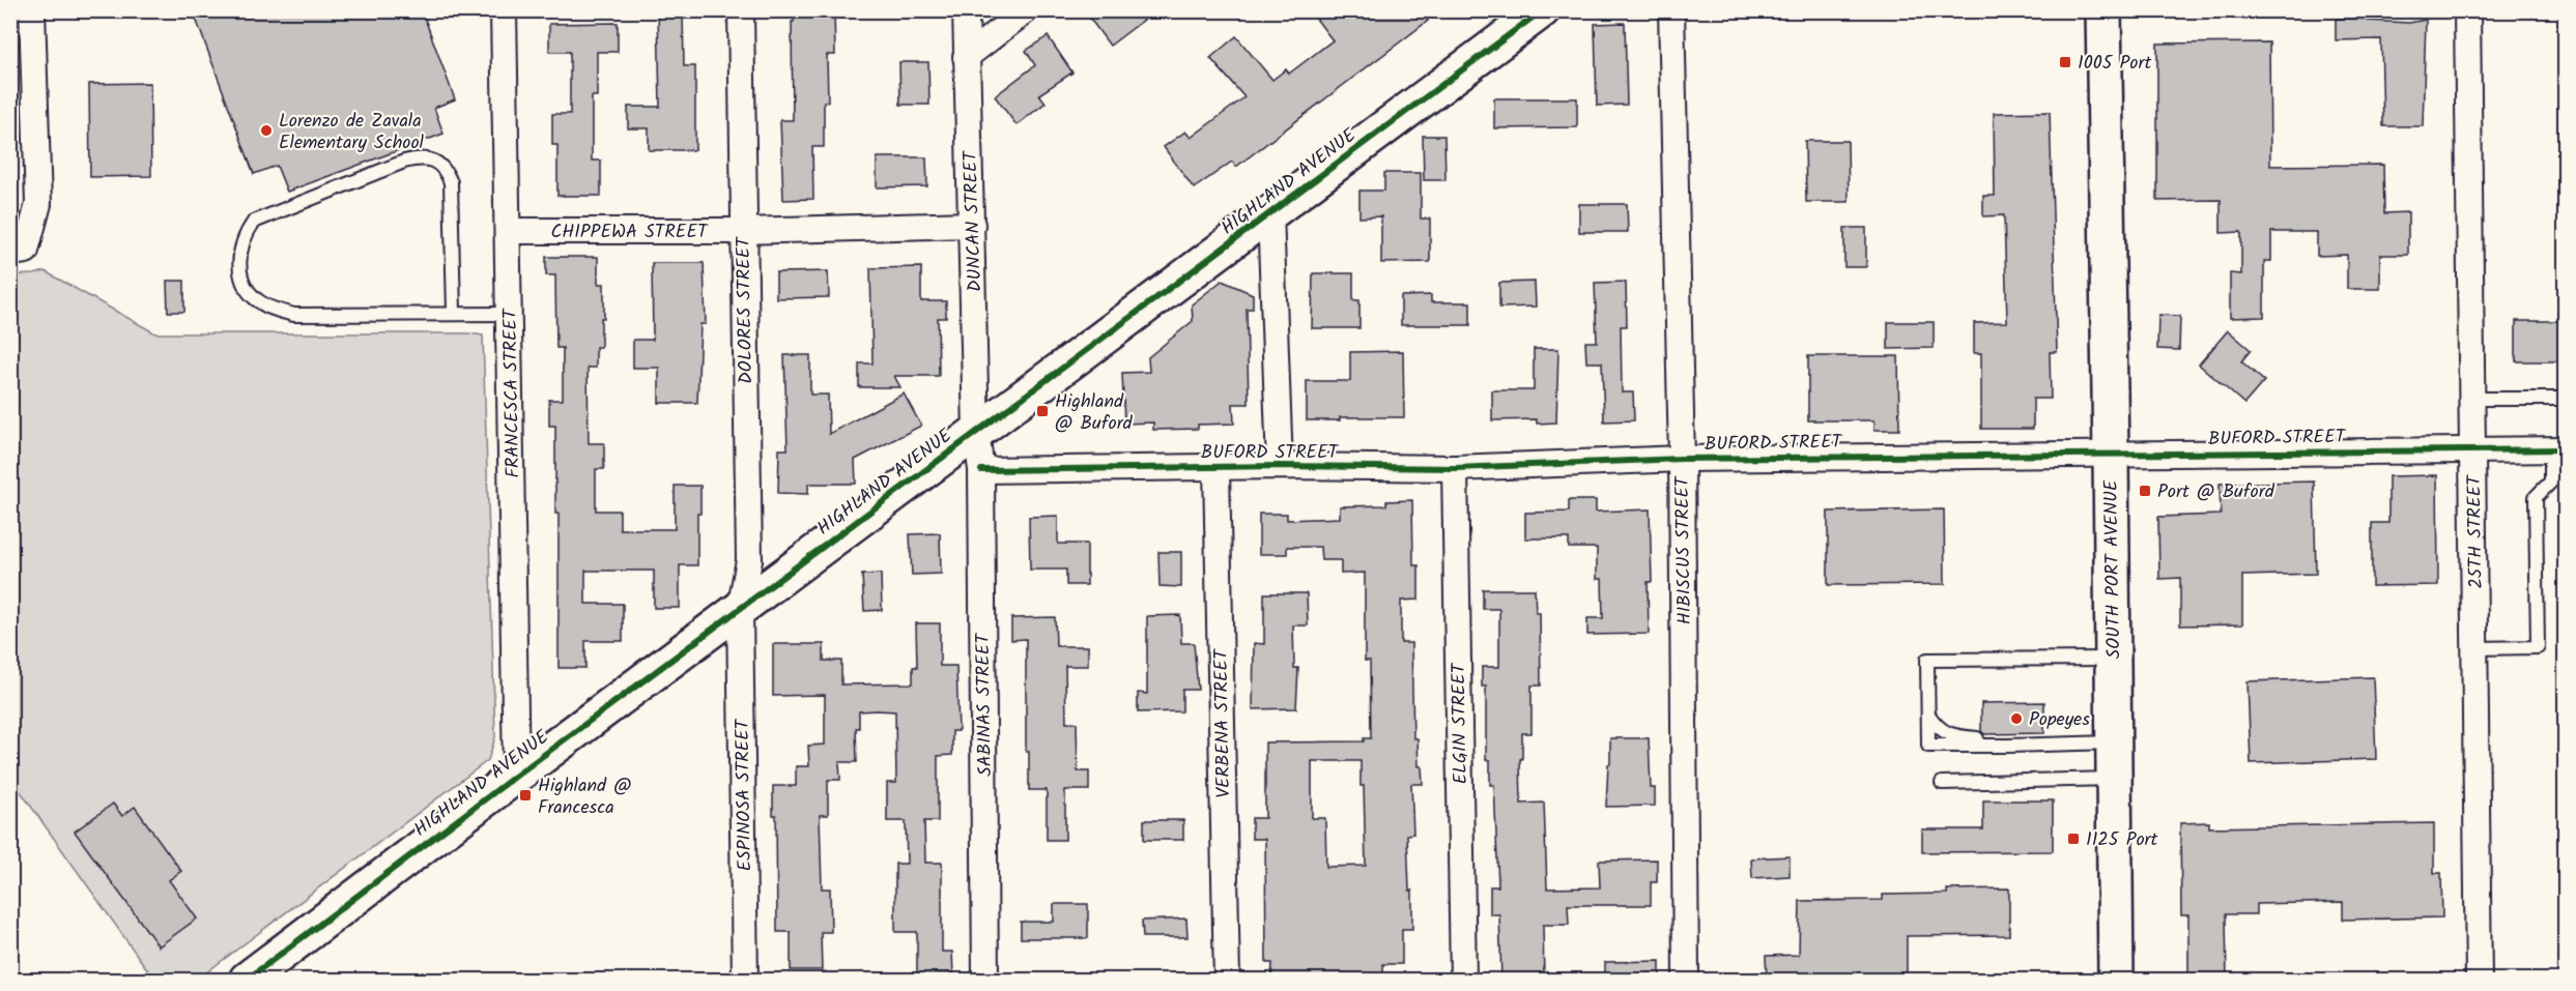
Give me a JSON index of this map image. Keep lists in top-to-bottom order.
{
  "streets": {
    "street": [
      "HIGHLAND AVENUE",
      "DUNCAN STREET",
      "CHIPPEWA STREET",
      "DOLORES STREET",
      "FRANCESCA STREET",
      "BUFORD STREET",
      "25TH STREET",
      "HIBISCUS STREET",
      "SOUTH PORT AVENUE",
      "SABINAS STREET",
      "VERBENA STREET",
      "ELGIN STREET",
      "ESPINOSA STREET"
    ]
  },
  "crossings": [
    ["HIGHLAND AVENUE", "DUNCAN STREET"],
    ["HIGHLAND AVENUE", "DOLORES STREET"],
    ["HIGHLAND AVENUE", "FRANCESCA STREET"],
    ["HIGHLAND AVENUE", "SABINAS STREET"],
    ["HIGHLAND AVENUE", "ESPINOSA STREET"],
    ["DUNCAN STREET", "CHIPPEWA STREET"],
    ["DUNCAN STREET", "SABINAS STREET"],
    ["CHIPPEWA STREET", "DOLORES STREET"],
    ["CHIPPEWA STREET", "FRANCESCA STREET"],
    ["DOLORES STREET", "ESPINOSA STREET"],
    ["BUFORD STREET", "25TH STREET"],
    ["BUFORD STREET", "HIBISCUS STREET"],
    ["BUFORD STREET", "SOUTH PORT AVENUE"],
    ["BUFORD STREET", "SABINAS STREET"],
    ["BUFORD STREET", "VERBENA STREET"],
    ["BUFORD STREET", "ELGIN STREET"]
  ],
  "places": {
    "transit": [
      "1005 Port",
      "Highland @ Buford",
      "Port @ Buford",
      "Highland @ Francesca",
      "1125 Port"
    ],
    "other": ["Lorenzo de Zavala Elementary School", "Popeyes"]
  }
}
